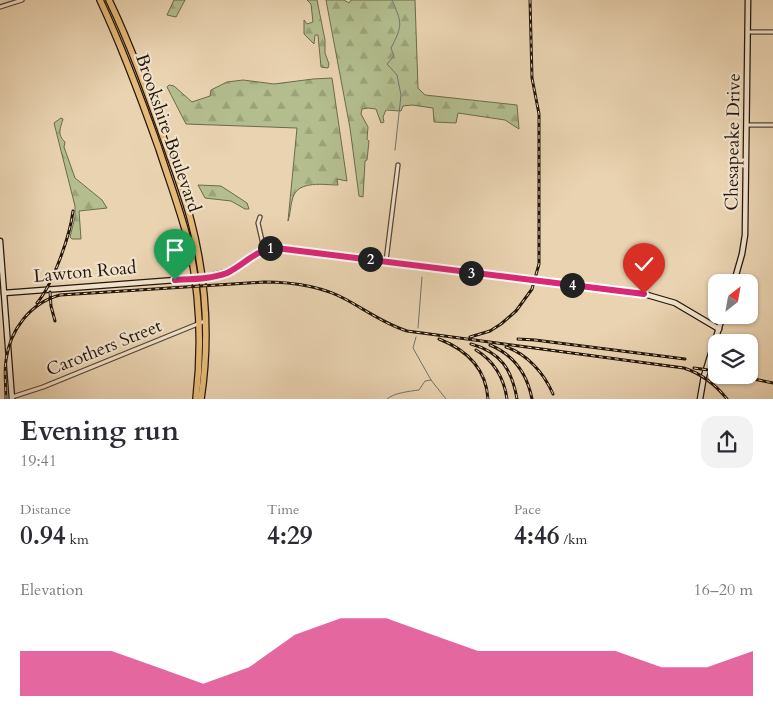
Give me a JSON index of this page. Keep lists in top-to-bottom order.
{
  "streets": {
    "highway": ["Brookshire Boulevard"],
    "street": ["Chesapeake Drive", "Lawton Road", "Carothers Street"]
  },
  "crossings": [
    ["Brookshire Boulevard", "Lawton Road"],
    ["Brookshire Boulevard", "Carothers Street"]
  ],
  "north": "top right",
  "page": {
    "pins": [
      "1",
      "2",
      "3",
      "4"
    ],
    "heading": ["Evening run", "19:41"],
    "stats": [
      ["Distance", "0.94 km"],
      ["Time", "4:29"],
      ["Pace", "4:46 /km"]
    ],
    "chart": ["Elevation", "16–20 m"]
  }
}
